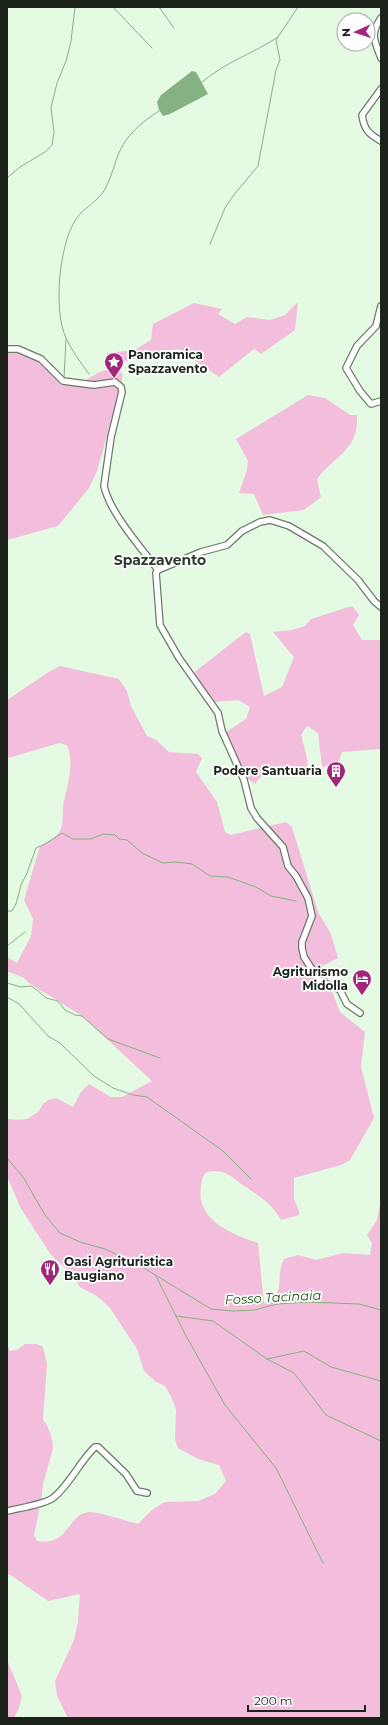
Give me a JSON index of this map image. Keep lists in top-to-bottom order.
{
  "districts": ["Spazzavento"],
  "water": ["Fosso Tacinaia"],
  "places": {
    "place": ["Panoramica Spazzavento"],
    "building": ["Podere Santuaria"],
    "hotel": ["Agriturismo Midolla"],
    "restaurant": ["Oasi Agrituristica Baugiano"]
  },
  "scale_bar": "200 m",
  "north": "left"
}
